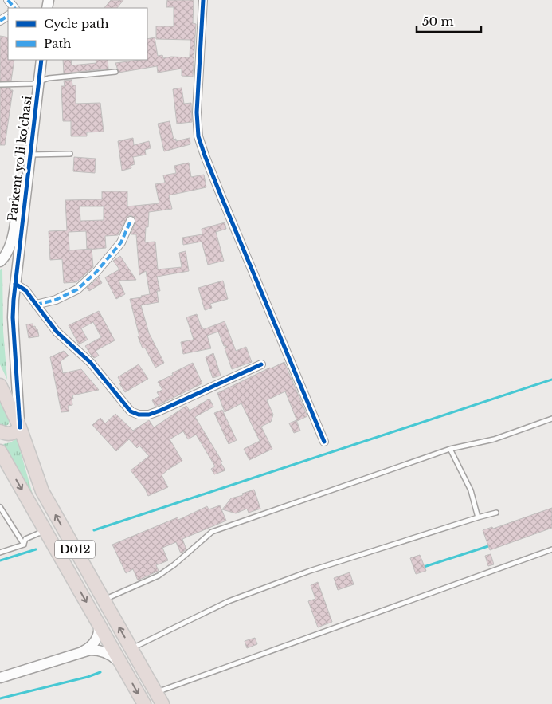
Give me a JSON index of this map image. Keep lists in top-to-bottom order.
{
  "streets": {
    "highway": ["D012"],
    "street": ["Parkent yo'li ko'chasi"]
  },
  "crossings": [
    ["Parkent yo'li ko'chasi", "D012"]
  ],
  "legend": ["Cycle path", "Path"],
  "scale_bar": "50 m"
}
